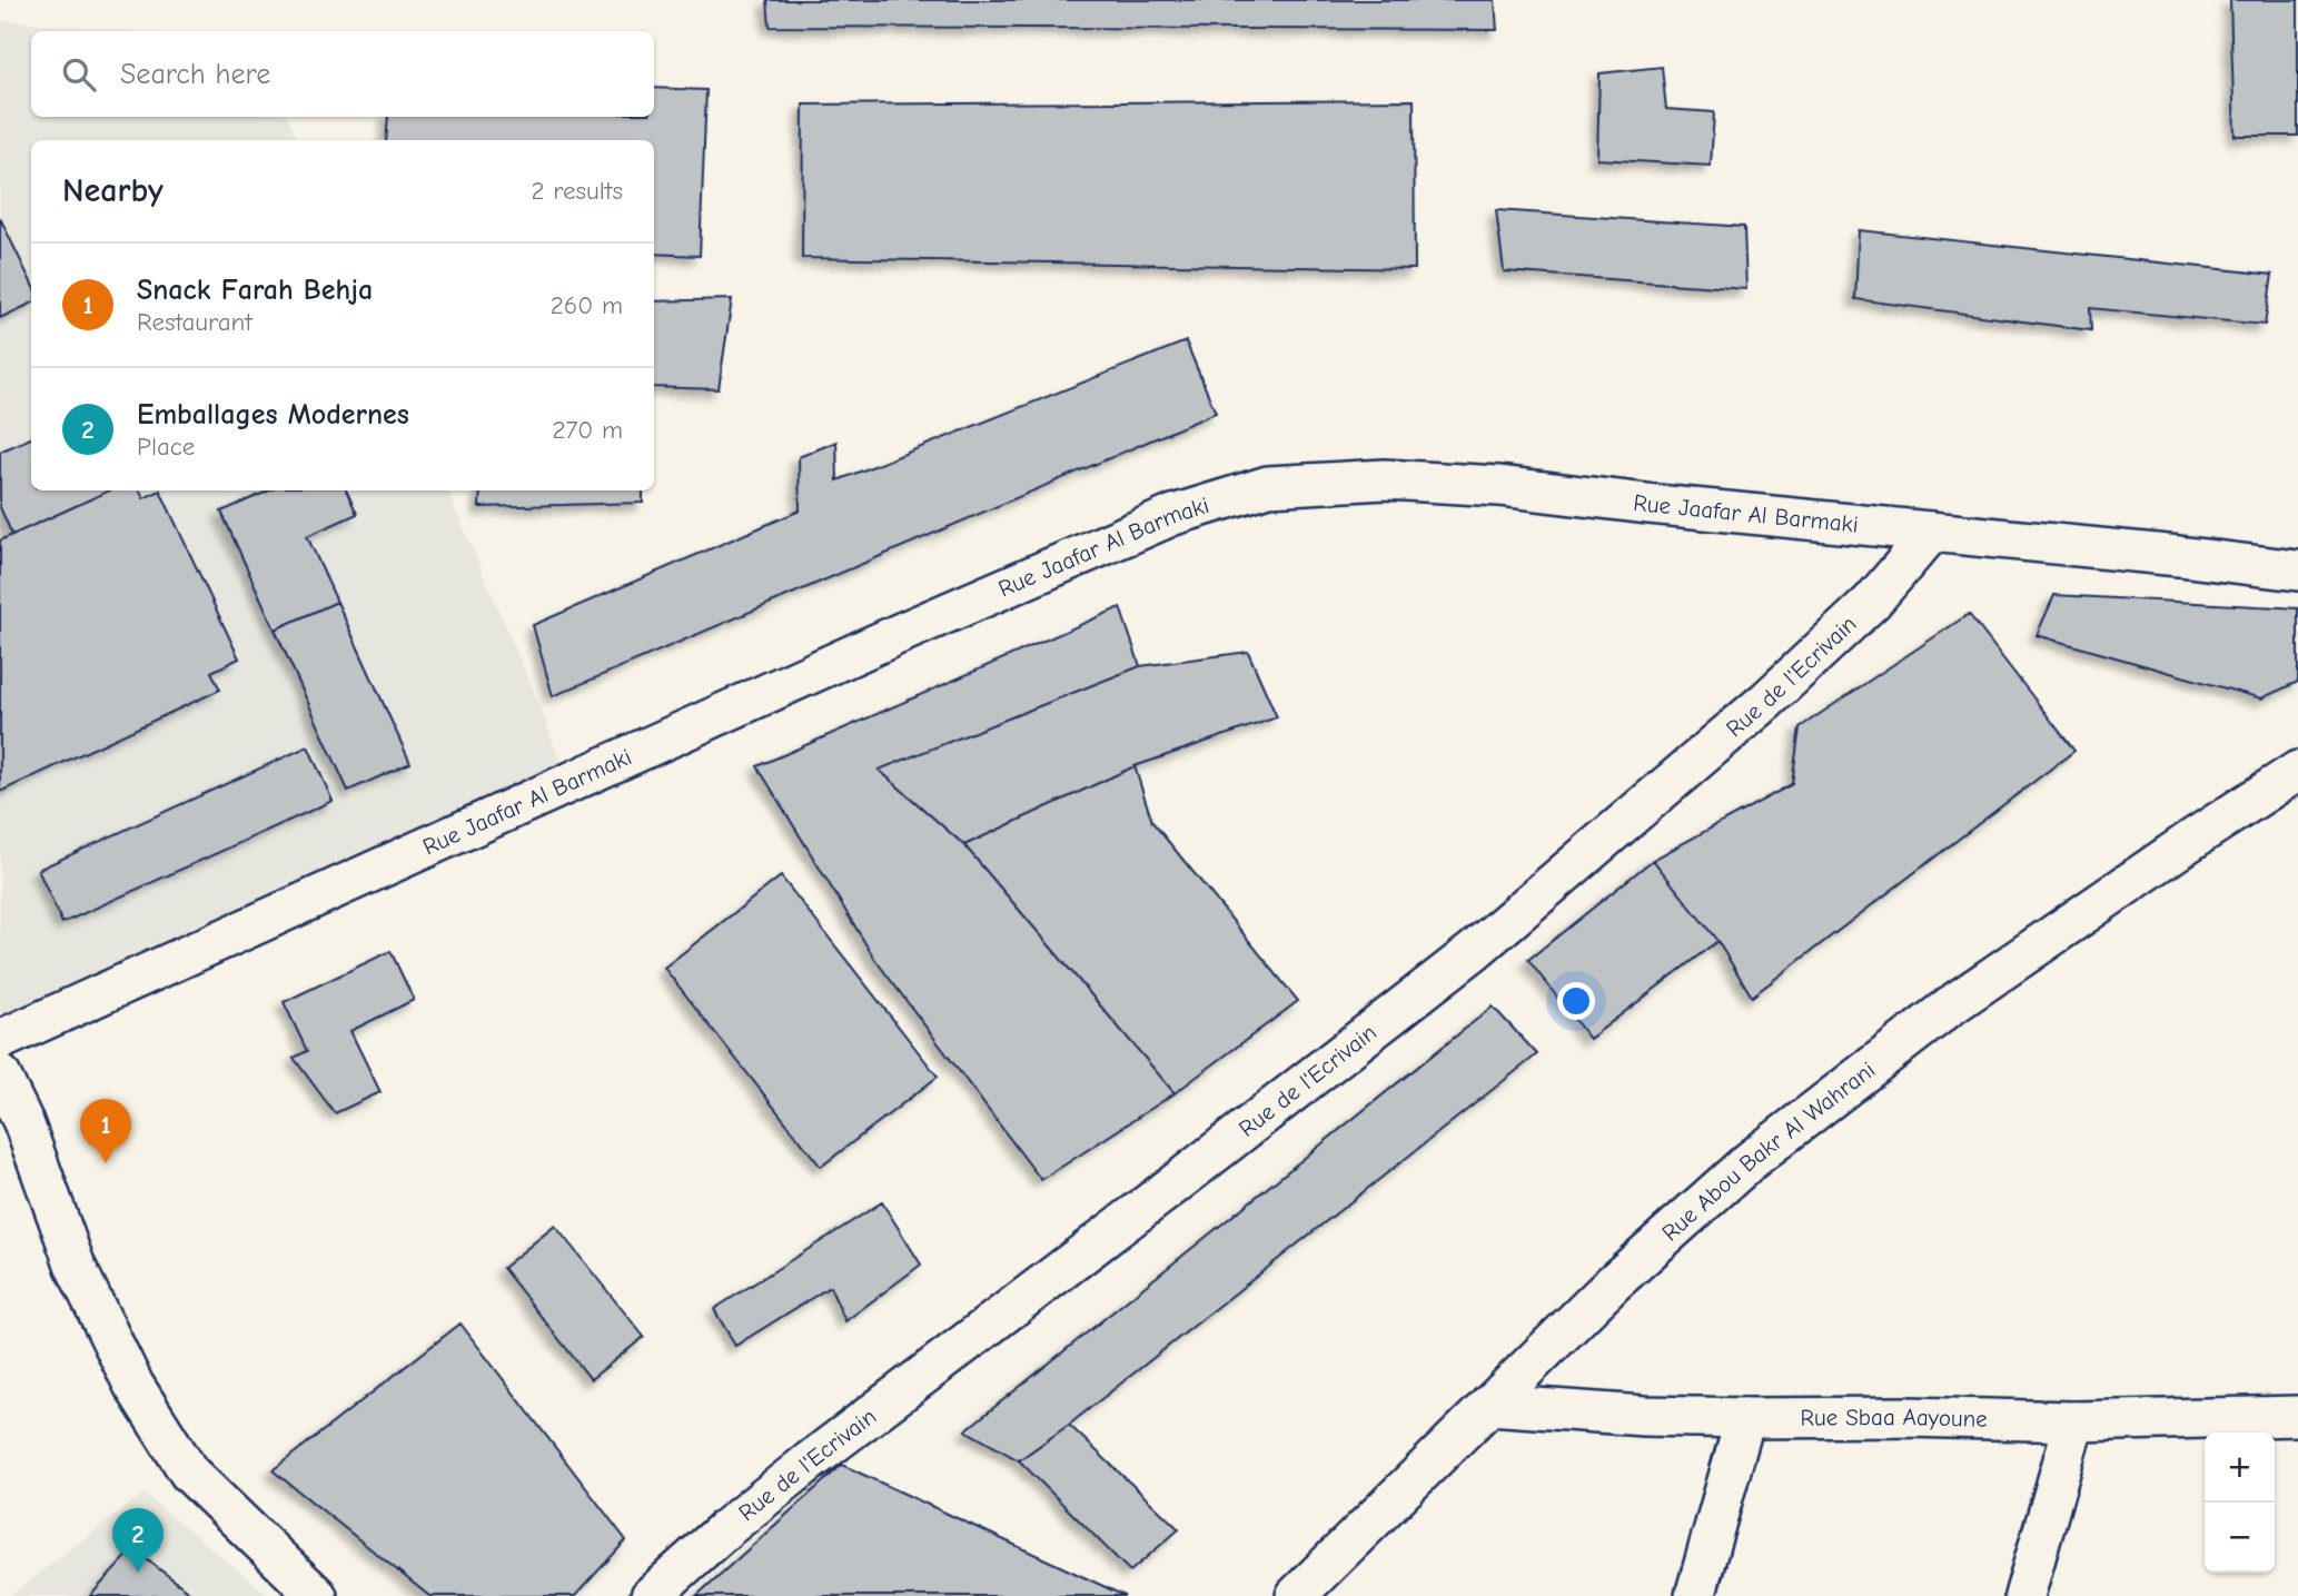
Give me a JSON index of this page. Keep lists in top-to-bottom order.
{
  "streets": {
    "street": [
      "Rue Jaafar Al Barmaki",
      "Rue de l'Ecrivain",
      "Rue Abou Bakr Al Wahrani",
      "Rue Sbaa Aayoune"
    ]
  },
  "crossings": [
    ["Rue Jaafar Al Barmaki", "Rue de l'Ecrivain"],
    ["Rue Abou Bakr Al Wahrani", "Rue Sbaa Aayoune"]
  ],
  "page": {
    "search": "Search here",
    "heading": ["Nearby", "2 results"],
    "list": [
      {
        "mark": "1",
        "name": "Snack Farah Behja",
        "note": "Restaurant",
        "value": "260 m"
      },
      {
        "mark": "2",
        "name": "Emballages Modernes",
        "note": "Place",
        "value": "270 m"
      }
    ],
    "pins": ["1", "2"],
    "map_buttons": ["+", "−"]
  }
}
